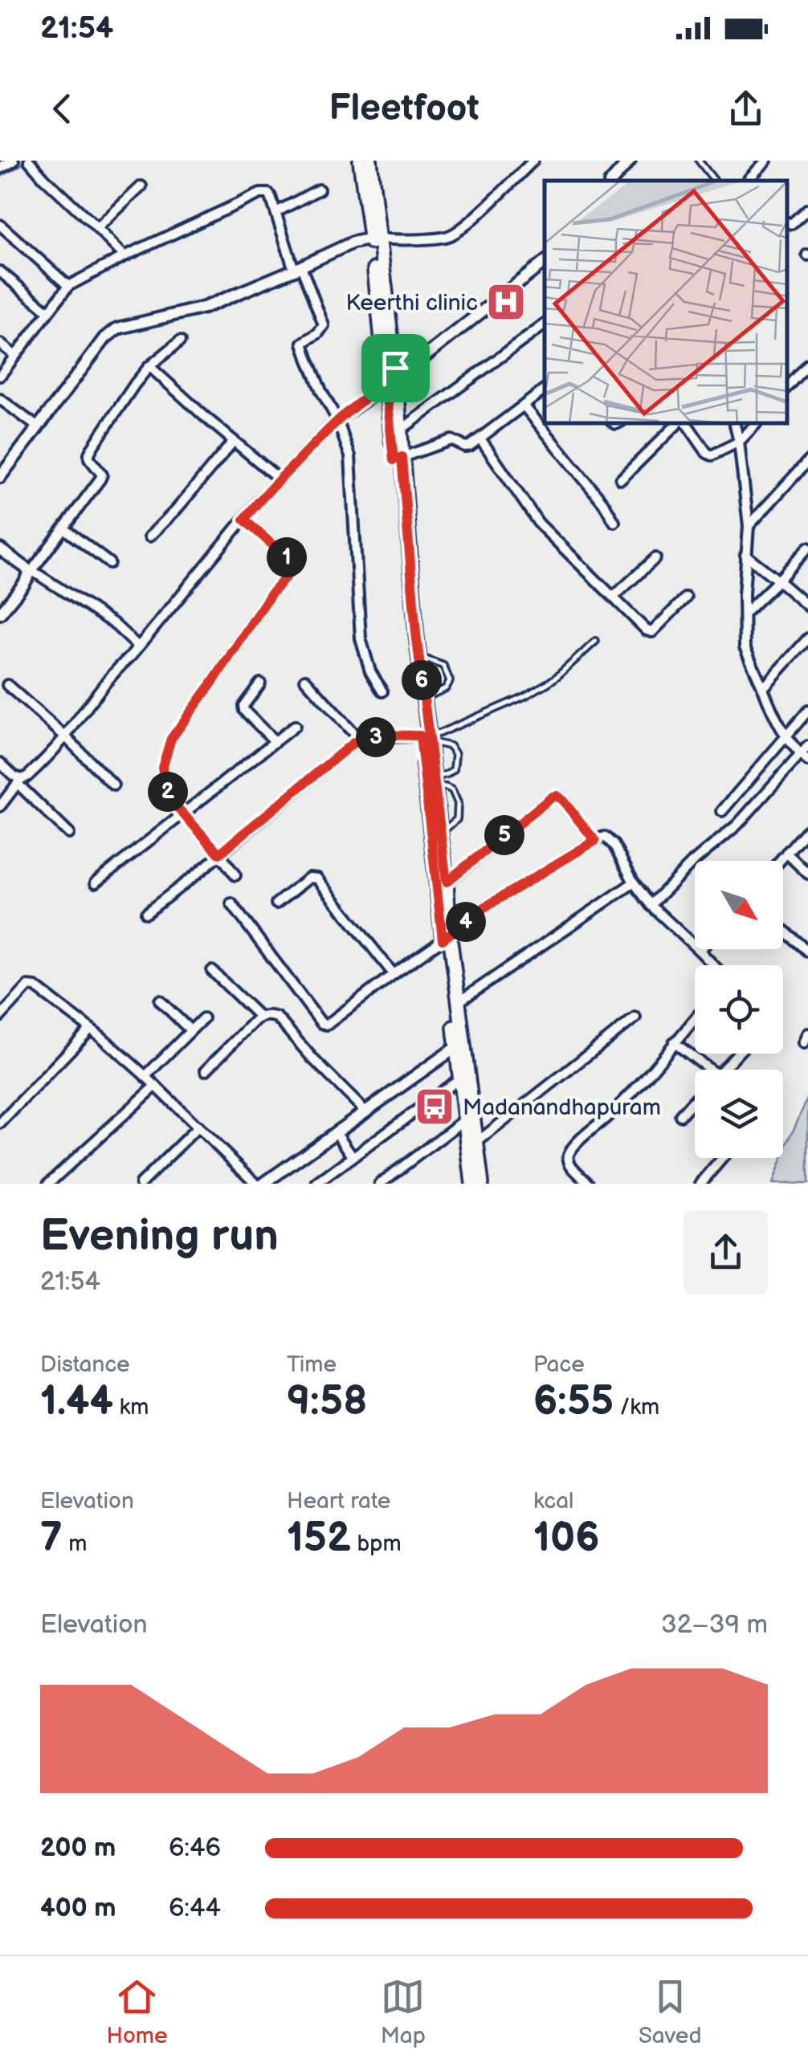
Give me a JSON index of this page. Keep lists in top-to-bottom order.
{
  "places": {
    "hospital": ["Keerthi clinic"],
    "bus stop": ["Madanandhapuram"]
  },
  "north": "bottom right",
  "page": {
    "status": "21:54",
    "header": "Fleetfoot",
    "pins": [
      "1",
      "6",
      "3",
      "2",
      "5",
      "4"
    ],
    "heading": ["Evening run", "21:54"],
    "stats": [
      ["Distance", "1.44 km"],
      ["Time", "9:58"],
      ["Pace", "6:55 /km"],
      ["Elevation", "7 m"],
      ["Heart rate", "152 bpm"],
      ["kcal", "106"]
    ],
    "chart": ["Elevation", "32–39 m"],
    "list": [
      {
        "name": "200 m",
        "note": "6:46"
      },
      {
        "name": "400 m",
        "note": "6:44"
      }
    ],
    "tabs": ["Home", "Map", "Saved"]
  }
}
